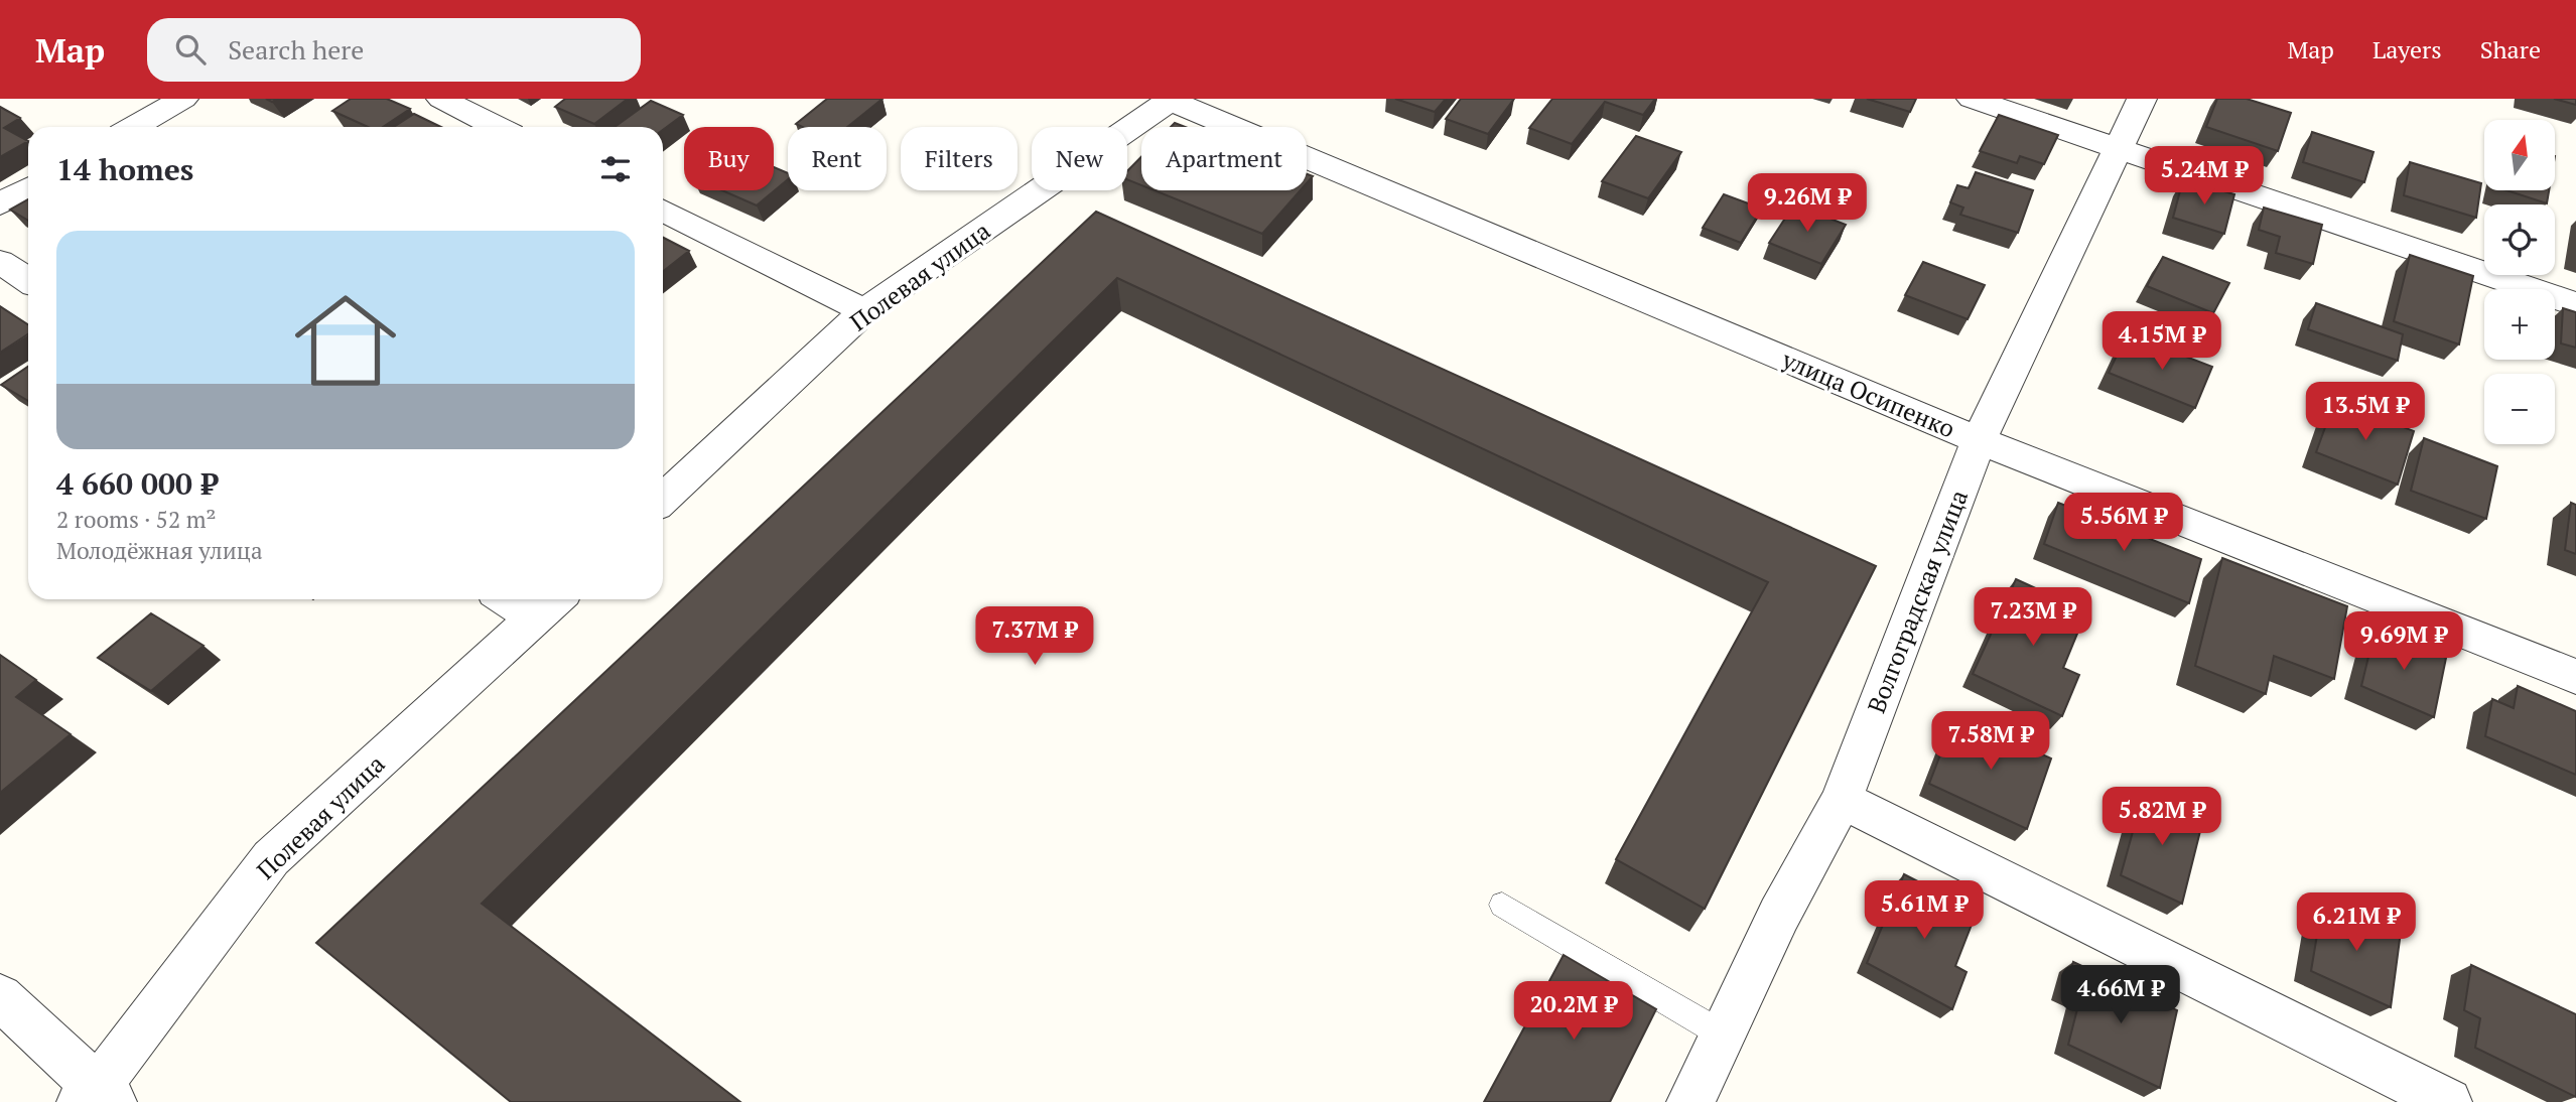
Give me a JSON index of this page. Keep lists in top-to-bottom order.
{
  "streets": {
    "street": ["Полевая улица", "улица Осипенко", "Волгоградская улица"]
  },
  "crossings": [
    ["Полевая улица", "улица Осипенко"],
    ["улица Осипенко", "Волгоградская улица"]
  ],
  "north": "top",
  "page": {
    "header": "Map",
    "search": "Search here",
    "nav": ["Map", "Layers", "Share"],
    "map_buttons": ["+", "−"],
    "chip": [
      "Buy",
      "Rent",
      "Filters",
      "New",
      "Apartment"
    ],
    "heading": "14 homes",
    "price": [
      "5.24M ₽",
      "9.26M ₽",
      "4.15M ₽",
      "13.5M ₽",
      "5.56M ₽",
      "7.23M ₽",
      "7.37M ₽",
      "9.69M ₽",
      "7.58M ₽",
      "5.82M ₽",
      "5.61M ₽",
      "6.21M ₽",
      "4.66M ₽",
      "20.2M ₽"
    ],
    "list": [
      {
        "name": "4 660 000 ₽",
        "note": "2 rooms · 52 m² · Молодёжная улица"
      }
    ]
  }
}
